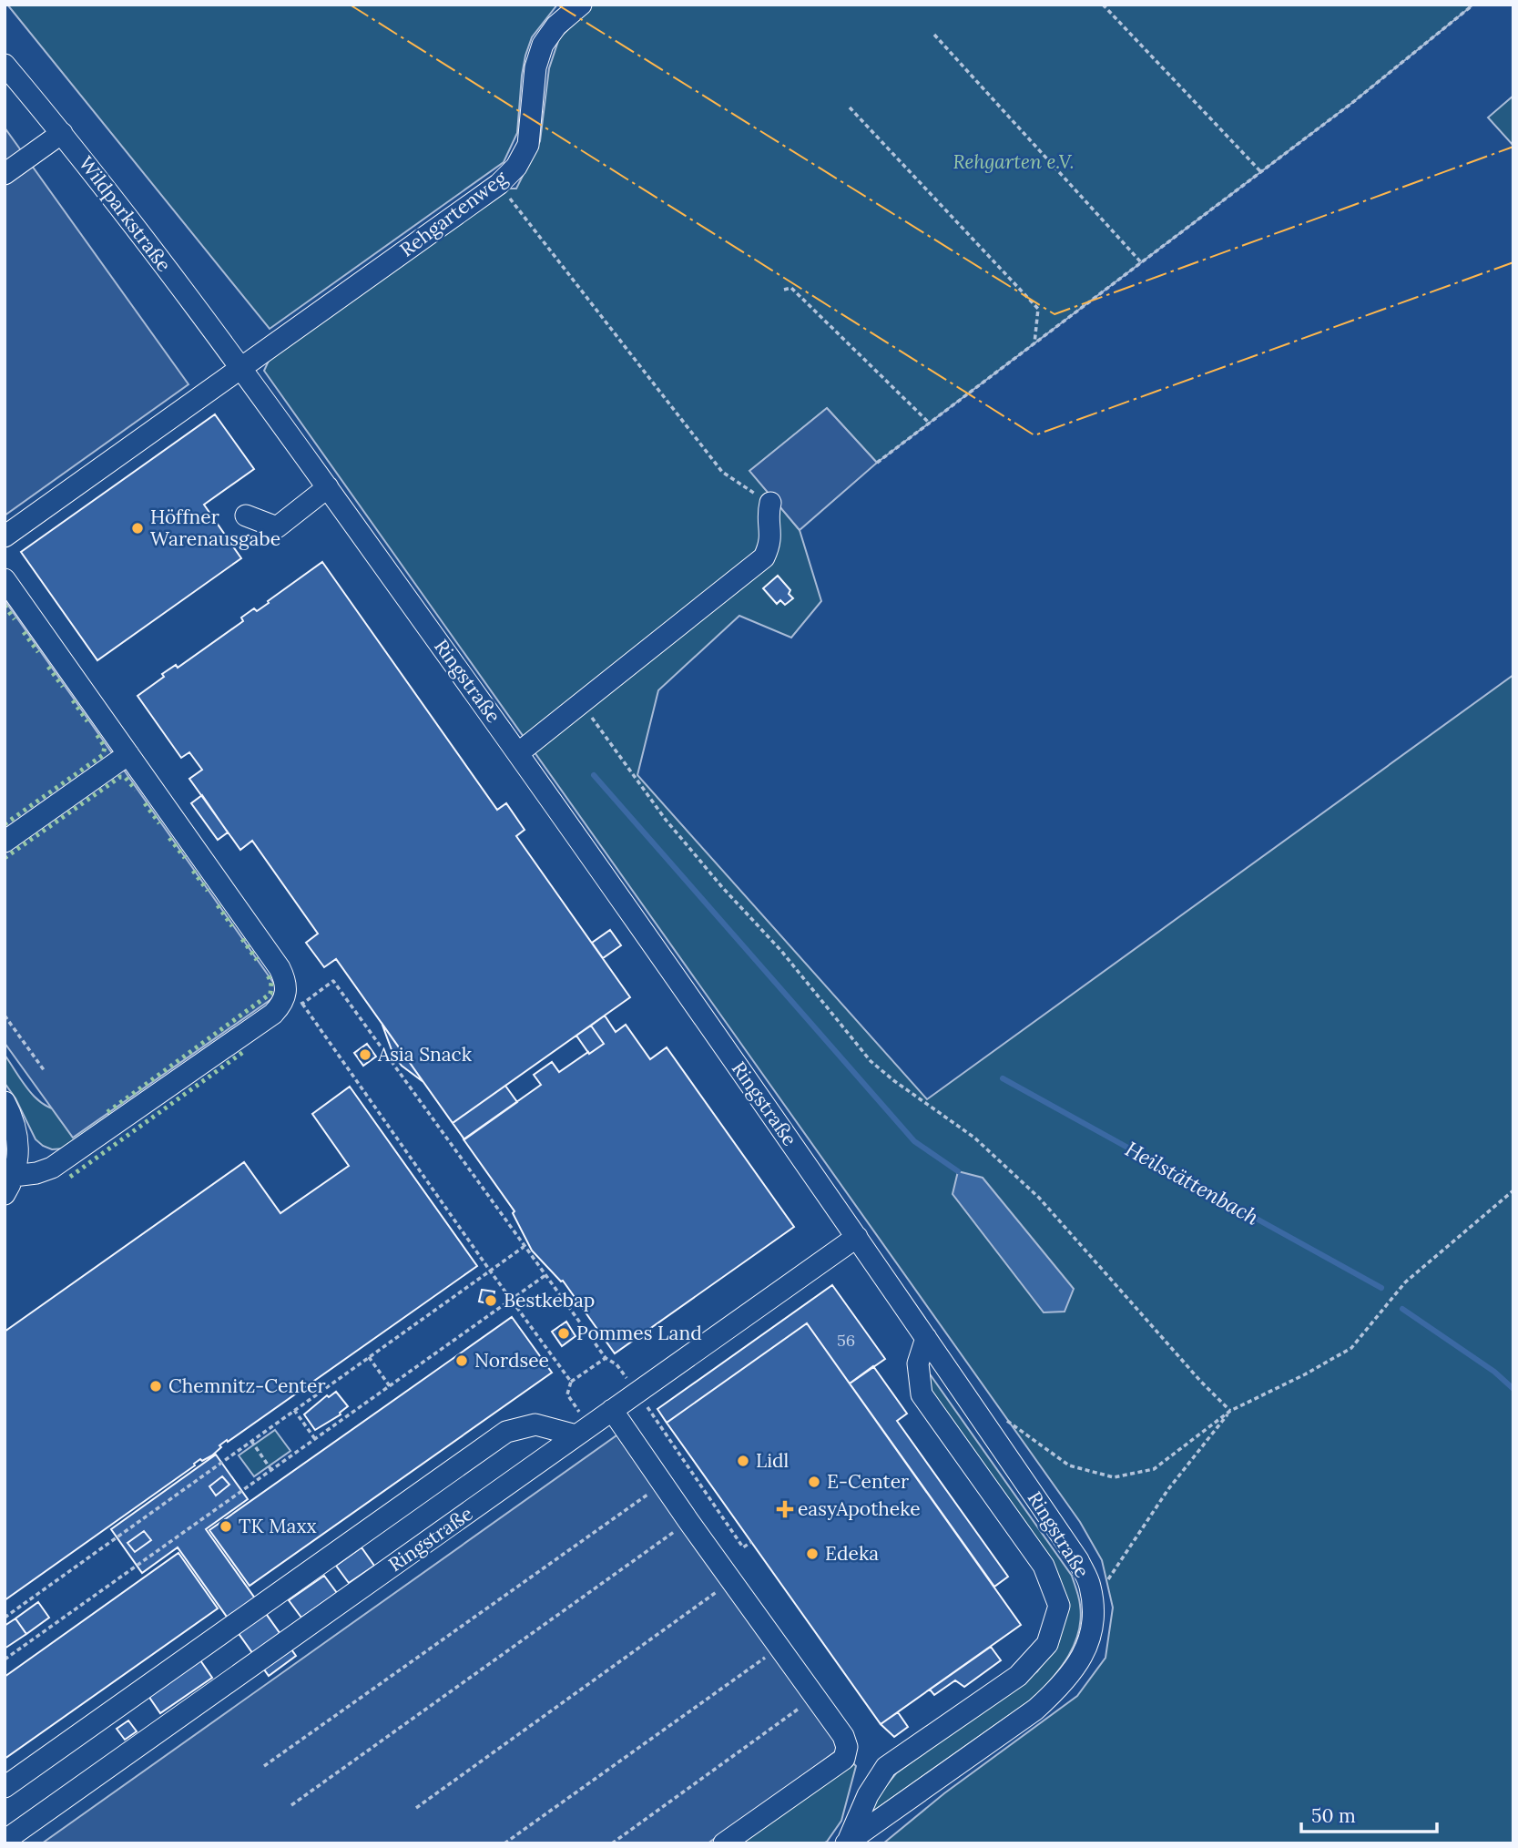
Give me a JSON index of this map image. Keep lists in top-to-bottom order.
{
  "streets": {
    "street": ["Wildparkstraße", "Rehgartenweg", "Ringstraße"]
  },
  "crossings": [
    ["Wildparkstraße", "Rehgartenweg"],
    ["Wildparkstraße", "Ringstraße"],
    ["Rehgartenweg", "Ringstraße"]
  ],
  "water": ["Heilstättenbach"],
  "parks": ["Rehgarten e.V."],
  "places": {
    "other": [
      "Höffner Warenausgabe",
      "Asia Snack",
      "Bestkebap",
      "Pommes Land",
      "Nordsee",
      "Chemnitz-Center",
      "Lidl",
      "E-Center",
      "TK Maxx",
      "Edeka"
    ],
    "health": ["easyApotheke"]
  },
  "house_numbers": ["56"],
  "scale_bar": "50 m"
}
